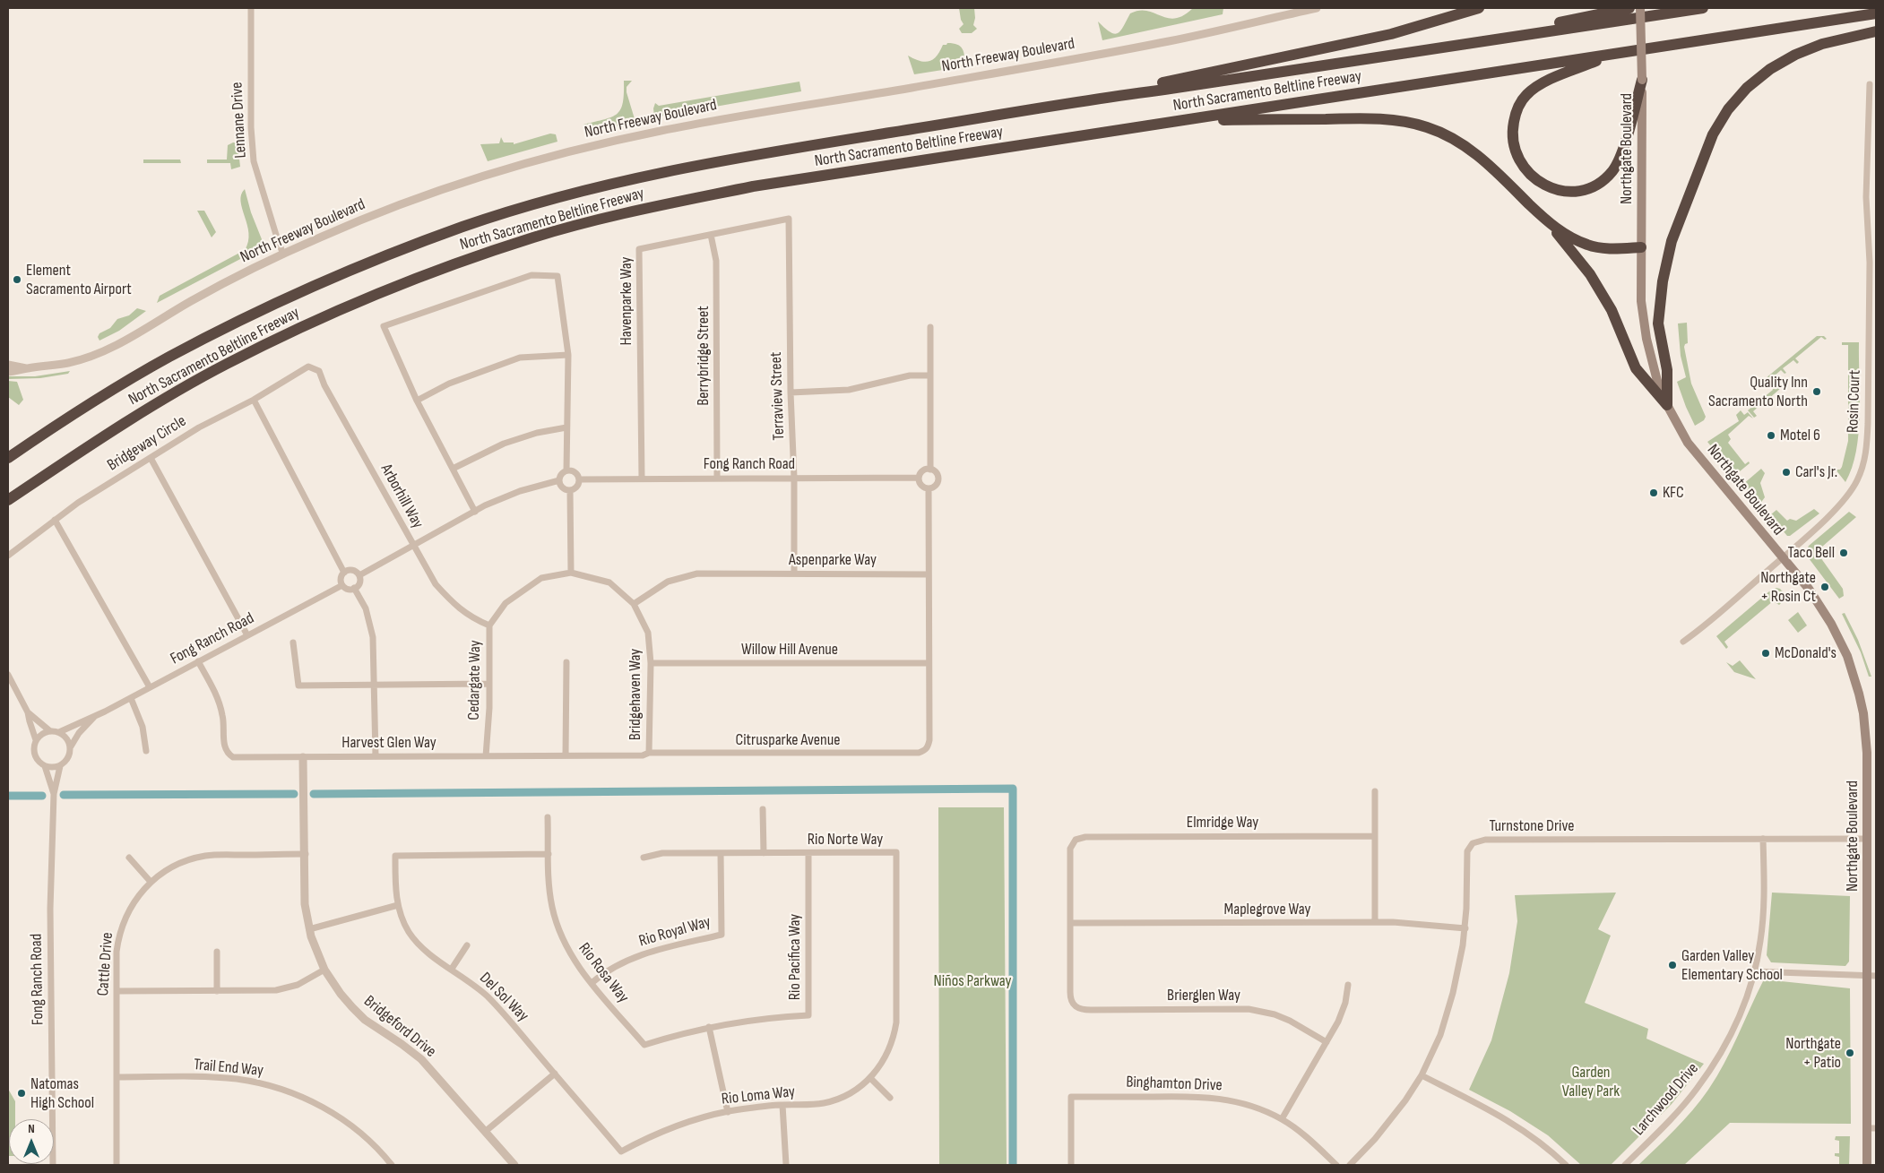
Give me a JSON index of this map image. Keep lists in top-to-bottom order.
{
  "streets": {
    "highway": ["North Sacramento Beltline Freeway"],
    "main road": ["Northgate Boulevard"],
    "street": [
      "North Freeway Boulevard",
      "Lennane Drive",
      "Havenparke Way",
      "Berrybridge Street",
      "Terraview Street",
      "Rosin Court",
      "Bridgeway Circle",
      "Fong Ranch Road",
      "Arborhill Way",
      "Aspenparke Way",
      "Willow Hill Avenue",
      "Cedargate Way",
      "Bridgehaven Way",
      "Citrusparke Avenue",
      "Harvest Glen Way",
      "Elmridge Way",
      "Turnstone Drive",
      "Rio Norte Way",
      "Maplegrove Way",
      "Rio Royal Way",
      "Rio Pacifica Way",
      "Cattle Drive",
      "Rio Rosa Way",
      "Brierglen Way",
      "Del Sol Way",
      "Bridgeford Drive",
      "Trail End Way",
      "Binghamton Drive",
      "Rio Loma Way",
      "Larchwood Drive"
    ]
  },
  "crossings": [
    ["North Freeway Boulevard", "Lennane Drive"],
    ["Northgate Boulevard", "Rosin Court"],
    ["Northgate Boulevard", "Turnstone Drive"],
    ["Havenparke Way", "Berrybridge Street"],
    ["Havenparke Way", "Terraview Street"],
    ["Havenparke Way", "Fong Ranch Road"],
    ["Berrybridge Street", "Fong Ranch Road"],
    ["Terraview Street", "Fong Ranch Road"],
    ["Terraview Street", "Aspenparke Way"],
    ["Bridgeway Circle", "Arborhill Way"],
    ["Fong Ranch Road", "Harvest Glen Way"],
    ["Arborhill Way", "Cedargate Way"],
    ["Aspenparke Way", "Bridgehaven Way"],
    ["Willow Hill Avenue", "Bridgehaven Way"],
    ["Willow Hill Avenue", "Citrusparke Avenue"],
    ["Cedargate Way", "Bridgehaven Way"],
    ["Cedargate Way", "Harvest Glen Way"],
    ["Bridgehaven Way", "Citrusparke Avenue"],
    ["Bridgehaven Way", "Harvest Glen Way"],
    ["Citrusparke Avenue", "Harvest Glen Way"],
    ["Harvest Glen Way", "Bridgeford Drive"],
    ["Elmridge Way", "Maplegrove Way"],
    ["Elmridge Way", "Brierglen Way"],
    ["Turnstone Drive", "Maplegrove Way"],
    ["Turnstone Drive", "Larchwood Drive"],
    ["Rio Norte Way", "Rio Royal Way"],
    ["Rio Norte Way", "Rio Pacifica Way"],
    ["Rio Norte Way", "Rio Loma Way"],
    ["Maplegrove Way", "Brierglen Way"],
    ["Rio Royal Way", "Rio Rosa Way"],
    ["Rio Pacifica Way", "Rio Rosa Way"],
    ["Cattle Drive", "Bridgeford Drive"],
    ["Cattle Drive", "Trail End Way"],
    ["Rio Rosa Way", "Del Sol Way"],
    ["Del Sol Way", "Rio Loma Way"]
  ],
  "parks": ["Niños Parkway", "Garden Valley Park"],
  "places": [
    "Element Sacramento Airport",
    "Quality Inn Sacramento North",
    "Motel 6",
    "Carl's Jr.",
    "KFC",
    "Taco Bell",
    "Northgate + Rosin Ct",
    "McDonald's",
    "Garden Valley Elementary School",
    "Northgate + Patio",
    "Natomas High School"
  ],
  "north": "top"
}
